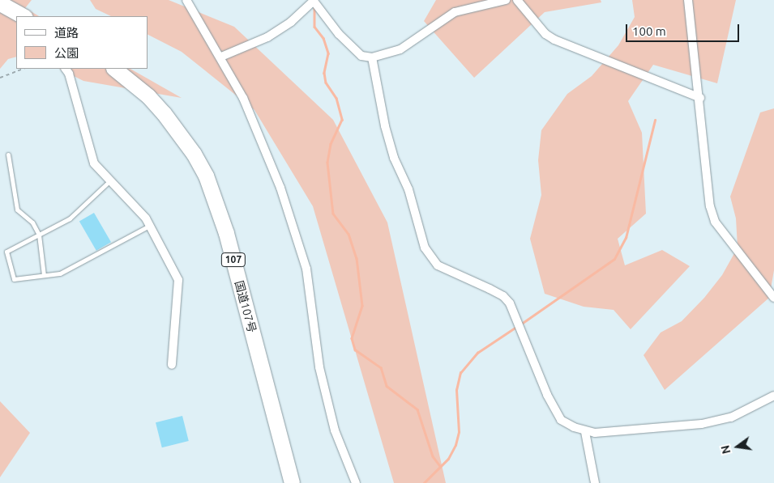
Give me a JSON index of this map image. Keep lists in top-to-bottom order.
{
  "streets": {
    "highway": ["107", "国道107号"]
  },
  "legend": ["道路", "公園"],
  "scale_bar": "100 m",
  "north": "left"
}
